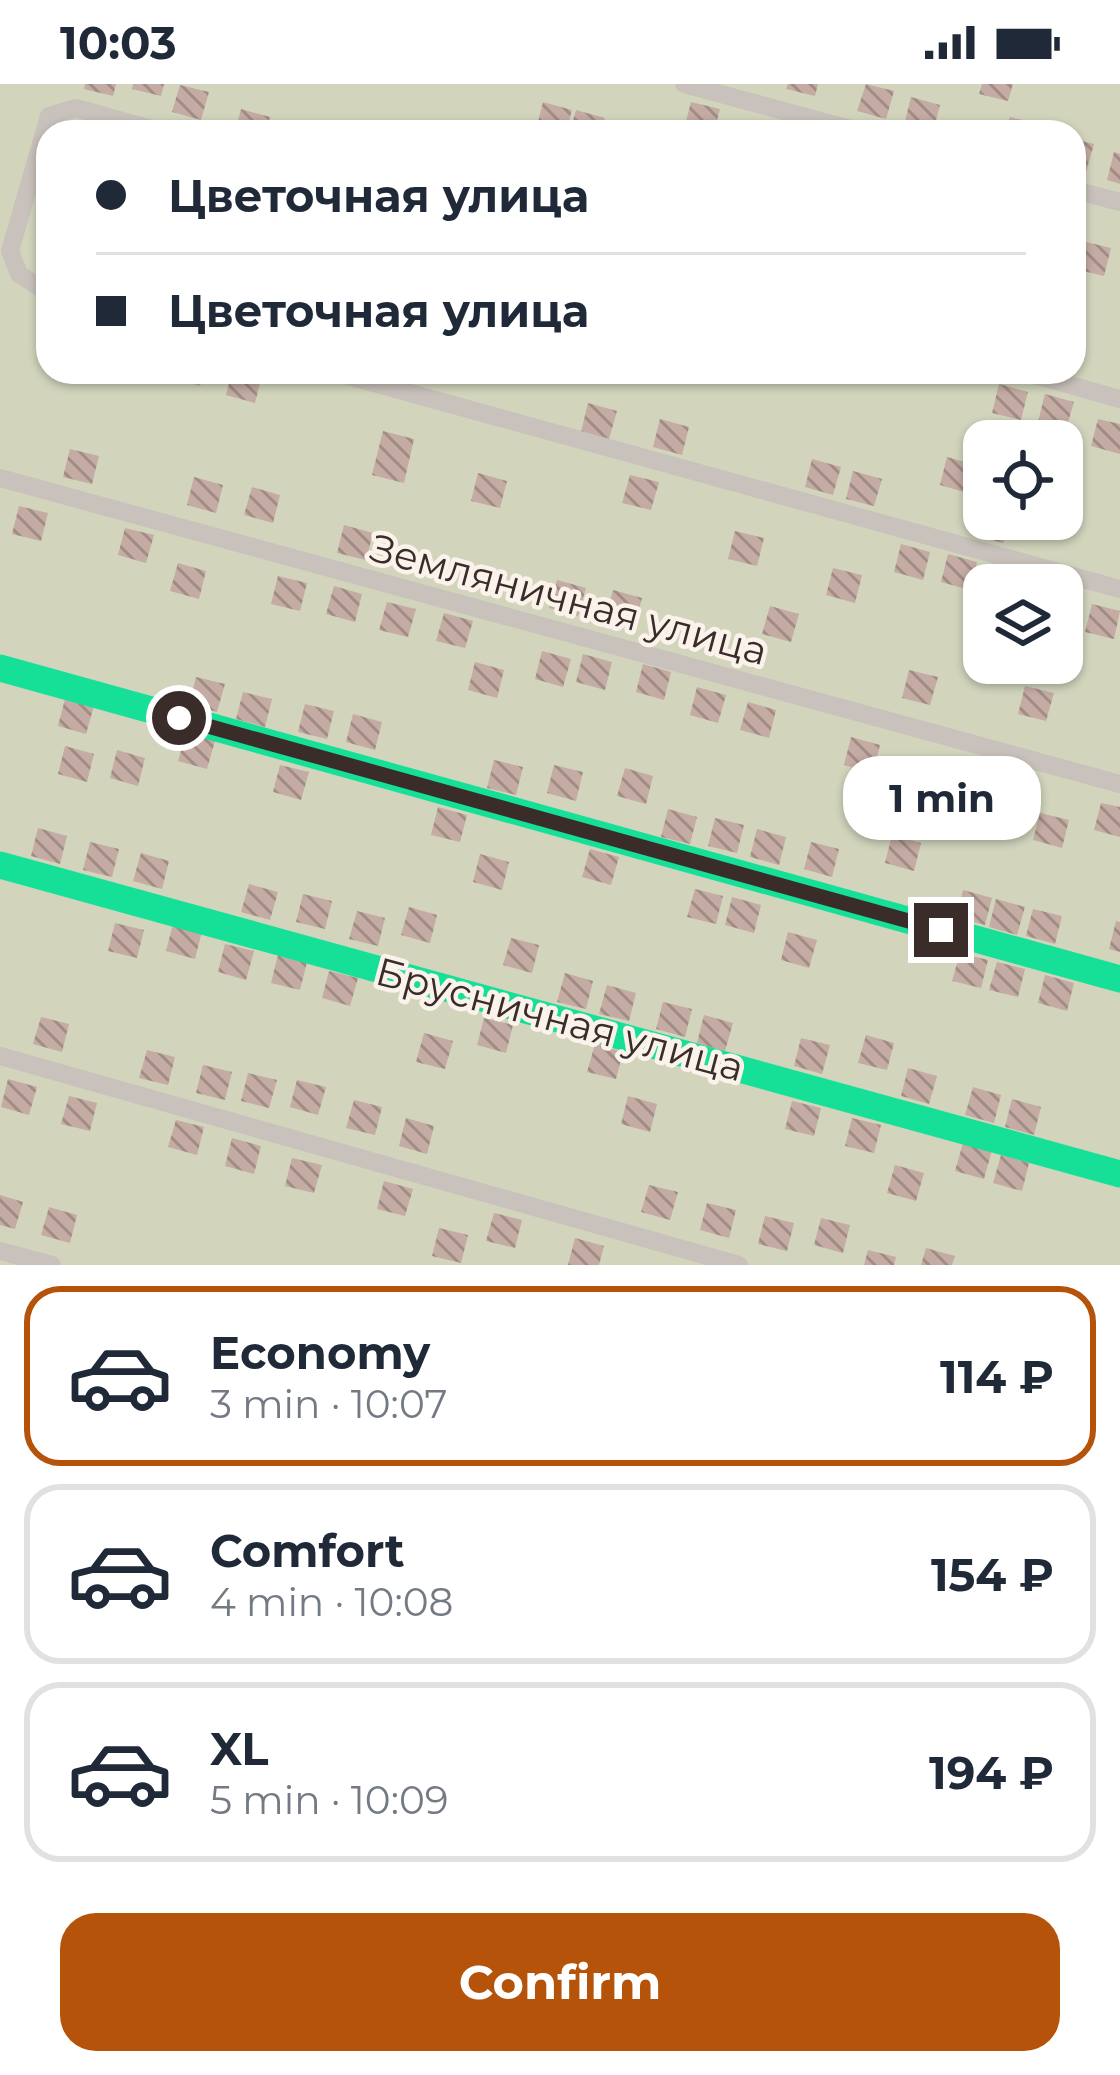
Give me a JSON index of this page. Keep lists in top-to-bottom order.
{
  "streets": {
    "street": ["Земляничная улица", "Брусничная улица"]
  },
  "page": {
    "status": "10:03",
    "banner": ["Цветочная улица", "Цветочная улица"],
    "bubble": "1 min",
    "list": [
      {
        "name": "Economy",
        "note": "3 min · 10:07",
        "value": "114 ₽"
      },
      {
        "name": "Comfort",
        "note": "4 min · 10:08",
        "value": "154 ₽"
      },
      {
        "name": "XL",
        "note": "5 min · 10:09",
        "value": "194 ₽"
      }
    ],
    "buttons": "Confirm"
  }
}
